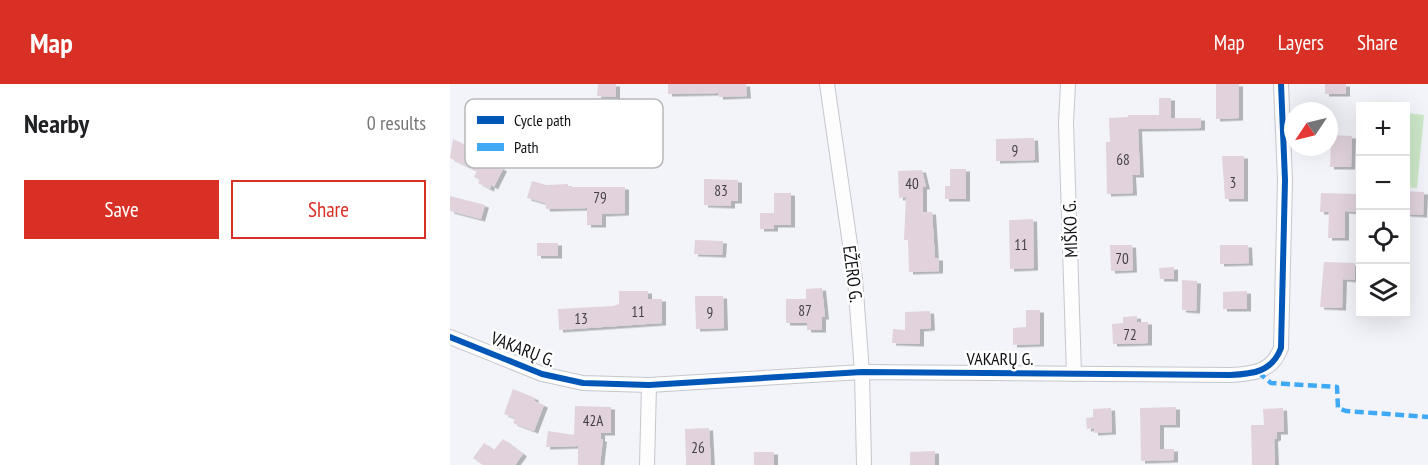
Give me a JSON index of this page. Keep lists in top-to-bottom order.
{
  "streets": {
    "street": ["MIŠKO G.", "EŽERO G.", "VAKARŲ G."]
  },
  "crossings": [
    ["MIŠKO G.", "VAKARŲ G."],
    ["EŽERO G.", "VAKARŲ G."]
  ],
  "house_numbers": [
    "9",
    "68",
    "3",
    "40",
    "83",
    "79",
    "11",
    "70",
    "87",
    "11",
    "9",
    "13",
    "72",
    "42A",
    "26"
  ],
  "legend": ["Cycle path", "Path"],
  "north": "bottom left",
  "page": {
    "header": "Map",
    "nav": ["Map", "Layers", "Share"],
    "heading": ["Nearby", "0 results"],
    "map_buttons": ["+", "−"],
    "buttons": ["Save", "Share"]
  }
}
